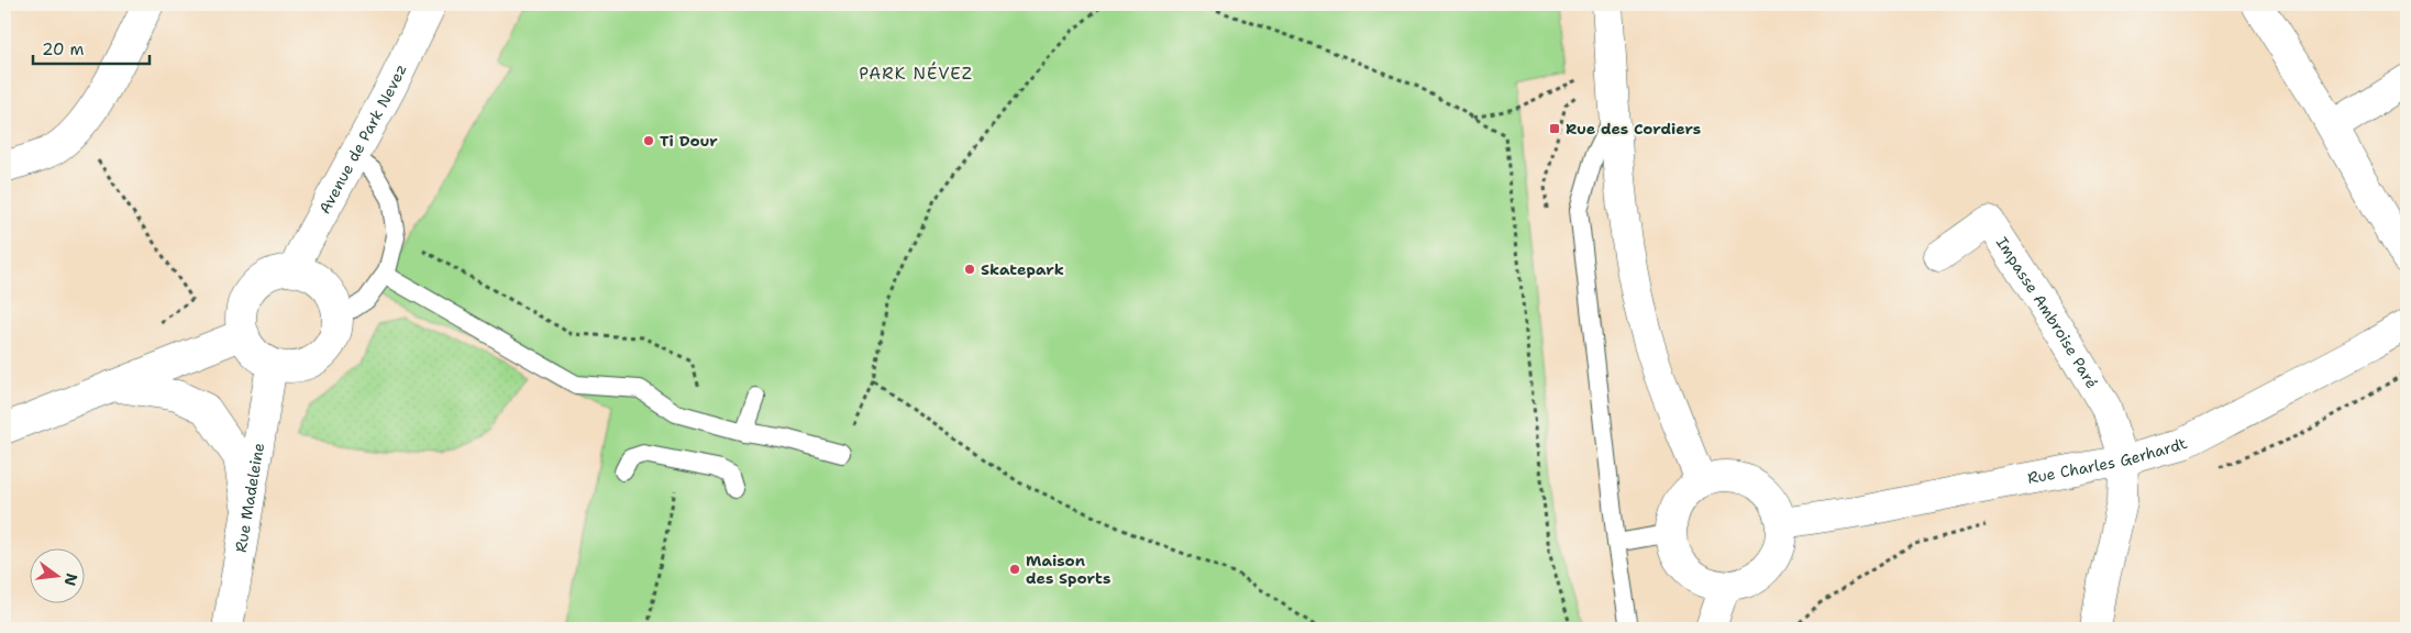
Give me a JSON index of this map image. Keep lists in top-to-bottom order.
{
  "streets": {
    "street": [
      "Avenue de Park Nevez",
      "Impasse Ambroise Paré",
      "Rue Charles Gerhardt",
      "Rue Madeleine"
    ]
  },
  "crossings": [
    ["Avenue de Park Nevez", "Rue Madeleine"],
    ["Impasse Ambroise Paré", "Rue Charles Gerhardt"]
  ],
  "districts": ["PARK NÉVEZ"],
  "places": {
    "transit": ["Rue des Cordiers"],
    "other": ["Ti Dour", "Skatepark", "Maison des Sports"]
  },
  "scale_bar": "20 m",
  "north": "right"
}
